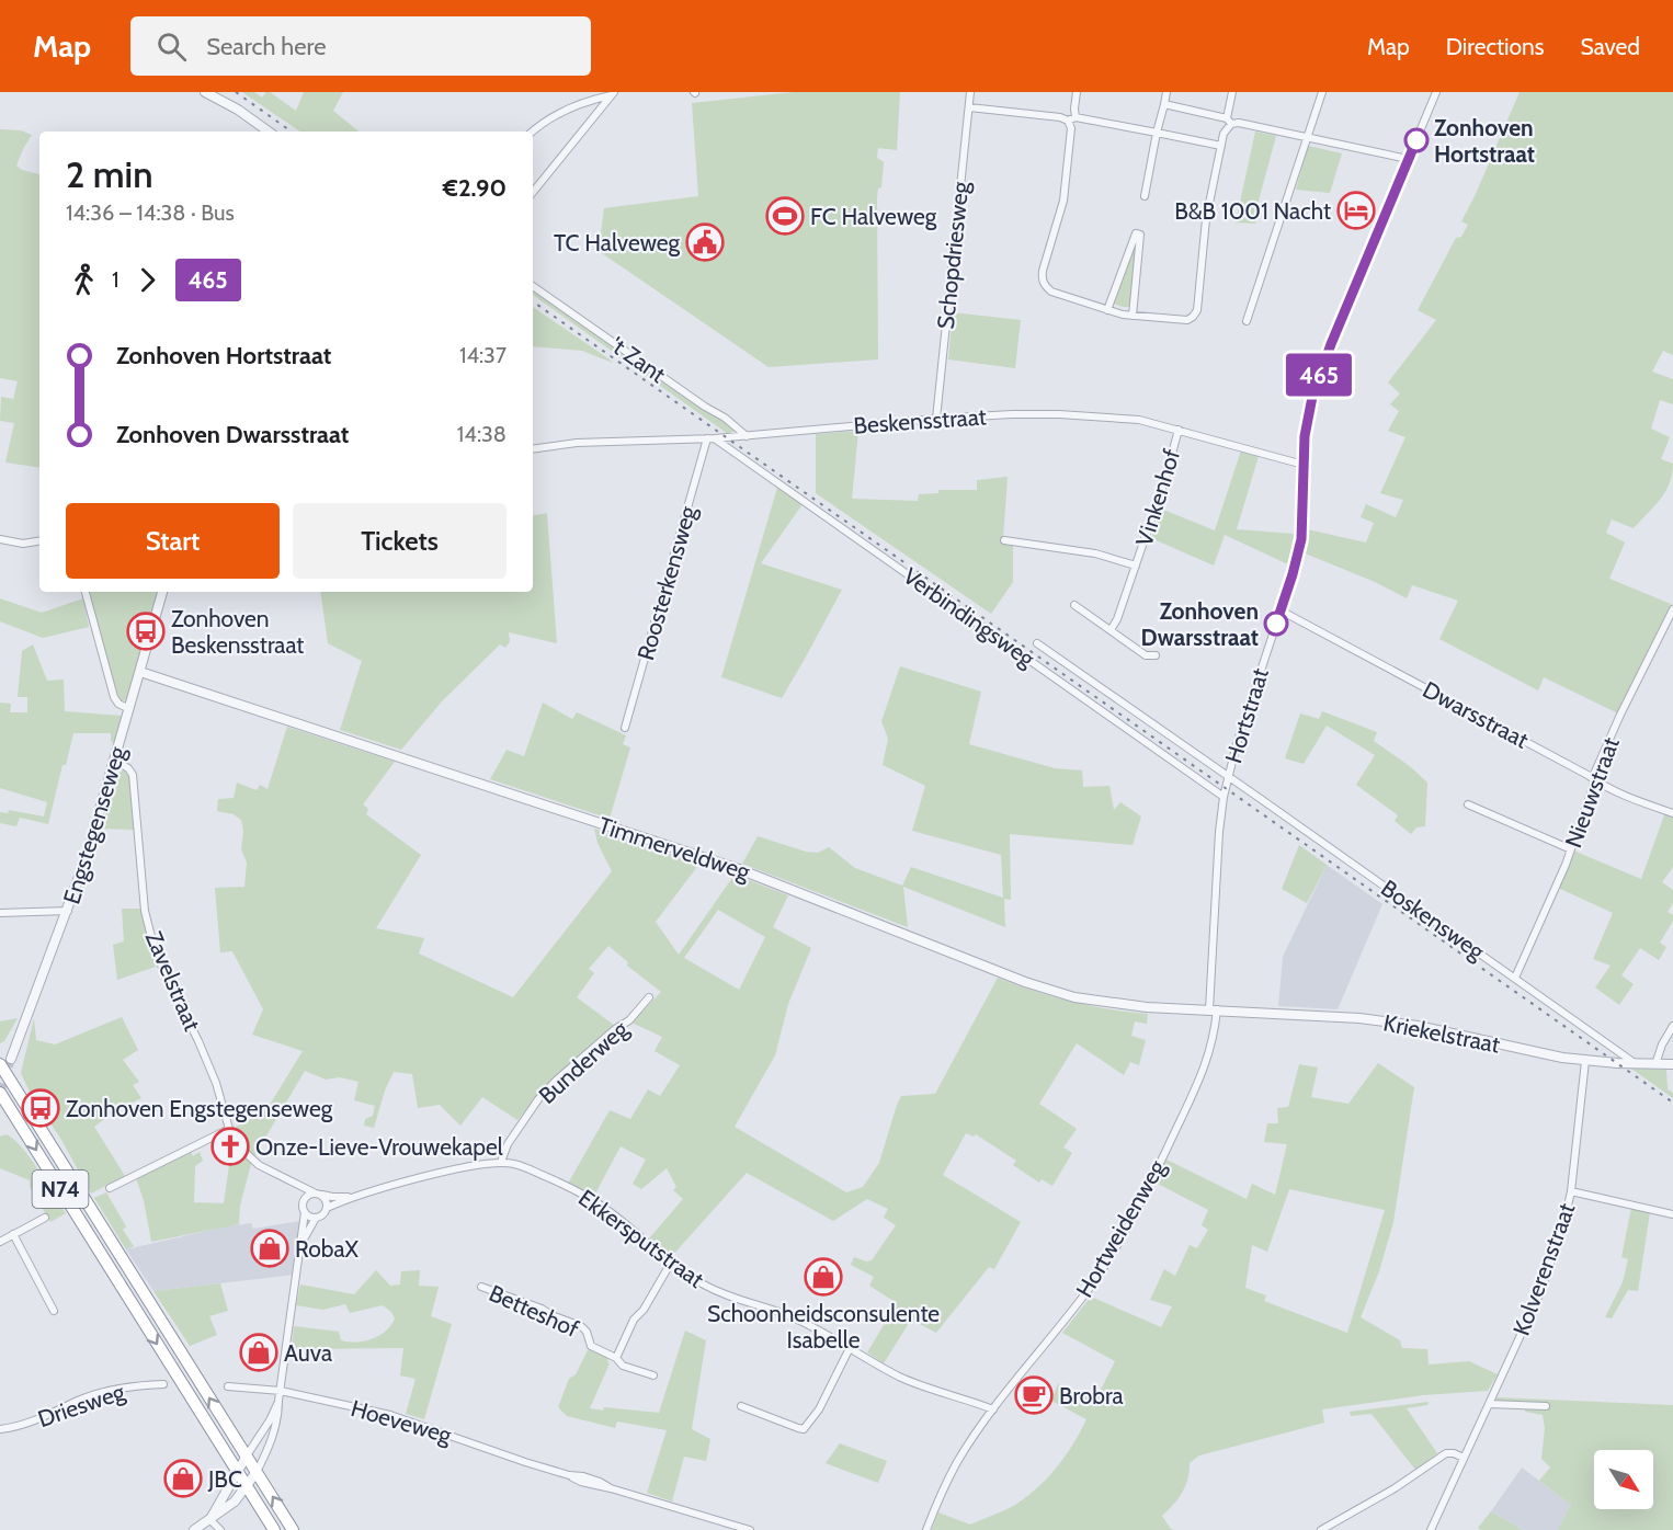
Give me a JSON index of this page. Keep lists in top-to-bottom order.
{
  "streets": {
    "highway": ["N74"],
    "street": [
      "Schopdriesweg",
      "'t Zant",
      "Beskensstraat",
      "Vinkenhof",
      "Roosterkensweg",
      "Verbindingsweg",
      "Dwarsstraat",
      "Hortstraat",
      "Nieuwstraat",
      "Engstegenseweg",
      "Timmerveldweg",
      "Boskensweg",
      "Zavelstraat",
      "Kriekelstraat",
      "Bunderweg",
      "Hortweidenweg",
      "Ekkersputstraat",
      "Kolverenstraat",
      "Betteshof",
      "Driesweg",
      "Hoeveweg"
    ]
  },
  "crossings": [
    ["Schopdriesweg", "Beskensstraat"],
    ["'t Zant", "Beskensstraat"],
    ["Beskensstraat", "Vinkenhof"],
    ["Beskensstraat", "Roosterkensweg"],
    ["Beskensstraat", "Verbindingsweg"],
    ["Beskensstraat", "Hortstraat"],
    ["Roosterkensweg", "Verbindingsweg"],
    ["Verbindingsweg", "Hortweidenweg"],
    ["Dwarsstraat", "Hortstraat"],
    ["Dwarsstraat", "Nieuwstraat"],
    ["Hortstraat", "Boskensweg"],
    ["Hortstraat", "Hortweidenweg"],
    ["Nieuwstraat", "Boskensweg"],
    ["Engstegenseweg", "Timmerveldweg"],
    ["Engstegenseweg", "Zavelstraat"],
    ["Engstegenseweg", "N74"],
    ["Timmerveldweg", "Kriekelstraat"],
    ["Timmerveldweg", "Hortweidenweg"],
    ["Boskensweg", "Kriekelstraat"],
    ["Zavelstraat", "Ekkersputstraat"],
    ["Kriekelstraat", "Hortweidenweg"],
    ["Kriekelstraat", "Kolverenstraat"],
    ["Bunderweg", "Ekkersputstraat"],
    ["Hortweidenweg", "Ekkersputstraat"]
  ],
  "places": {
    "other": ["Zonhoven Hortstraat", "Zonhoven Dwarsstraat"],
    "hotel": ["B&B 1001 Nacht"],
    "sports": ["FC Halveweg"],
    "public building": ["TC Halveweg"],
    "bus stop": ["Zonhoven Beskensstraat", "Zonhoven Engstegenseweg"],
    "church": ["Onze-Lieve-Vrouwekapel"],
    "shop": [
      "RobaX",
      "Schoonheidsconsulente Isabelle",
      "Auva",
      "JBC"
    ],
    "cafe": ["Brobra"]
  },
  "lines": ["bus line 465"],
  "north": "bottom right",
  "page": {
    "header": "Map",
    "search": "Search here",
    "nav": ["Map", "Directions", "Saved"],
    "on_map": "465",
    "heading": ["2 min", "14:36 – 14:38 · Bus", "€2.90"],
    "legs": ["1", "465"],
    "list": [
      {
        "name": "Zonhoven Hortstraat",
        "value": "14:37"
      },
      {
        "name": "Zonhoven Dwarsstraat",
        "value": "14:38"
      }
    ],
    "buttons": ["Start", "Tickets"]
  }
}
